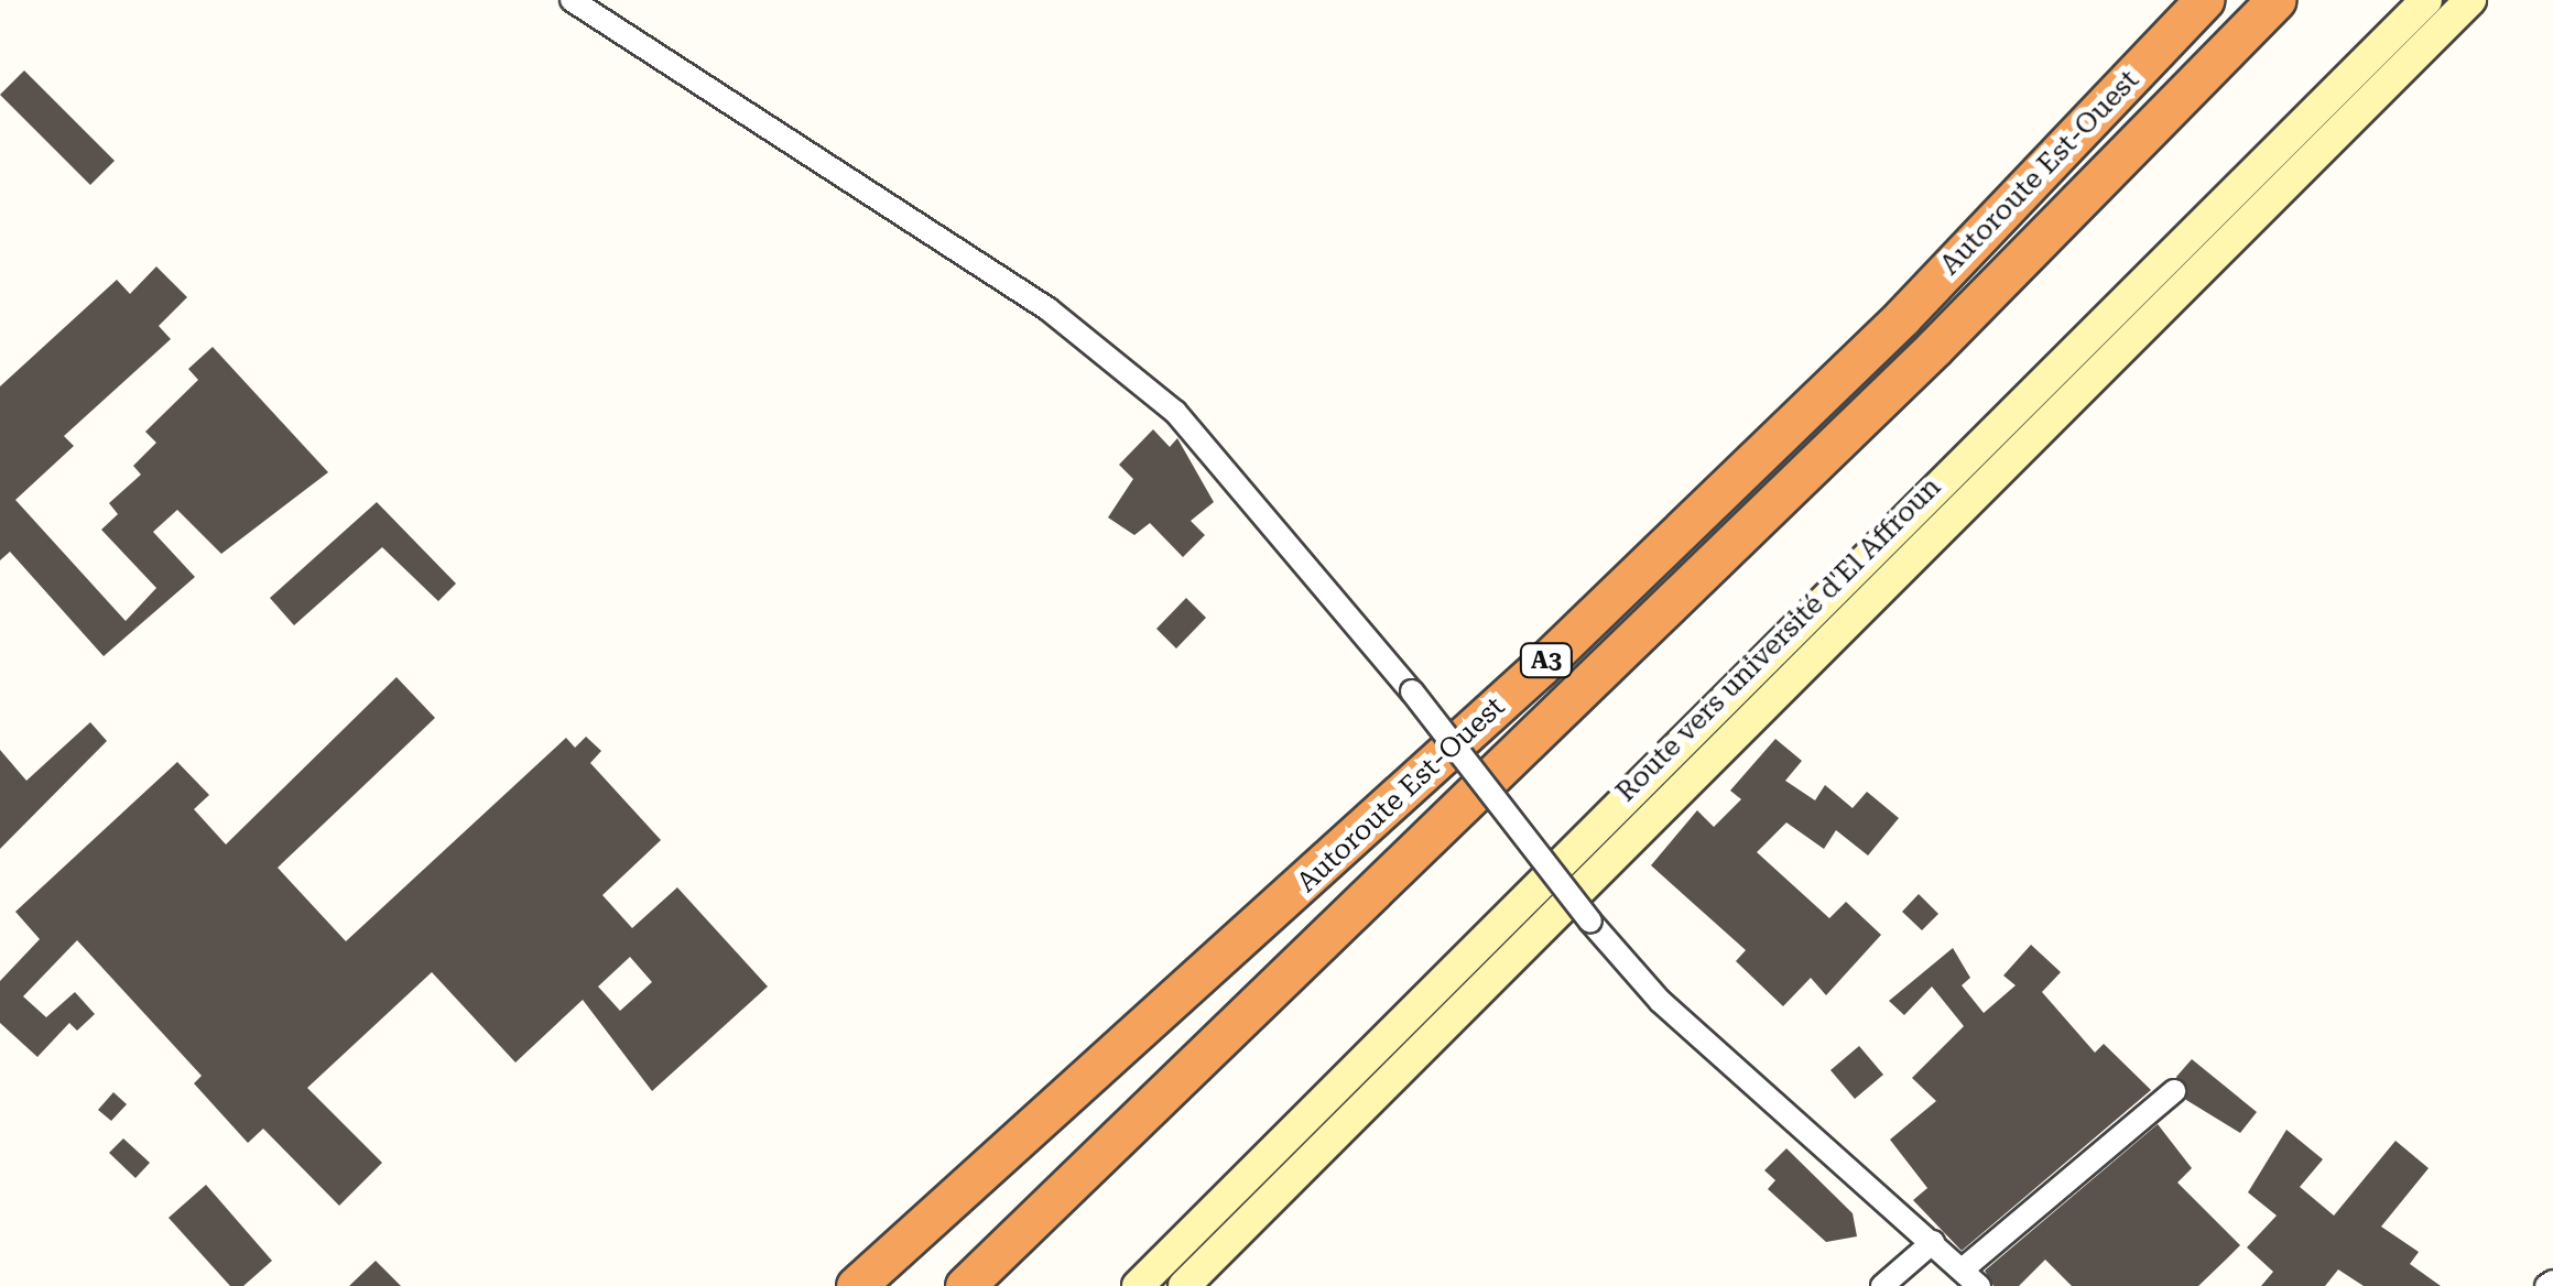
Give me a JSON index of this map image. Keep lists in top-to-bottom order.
{
  "streets": {
    "highway": ["Autoroute Est-Ouest", "A3"],
    "main road": ["Route vers université d'El Affroun"]
  }
}
